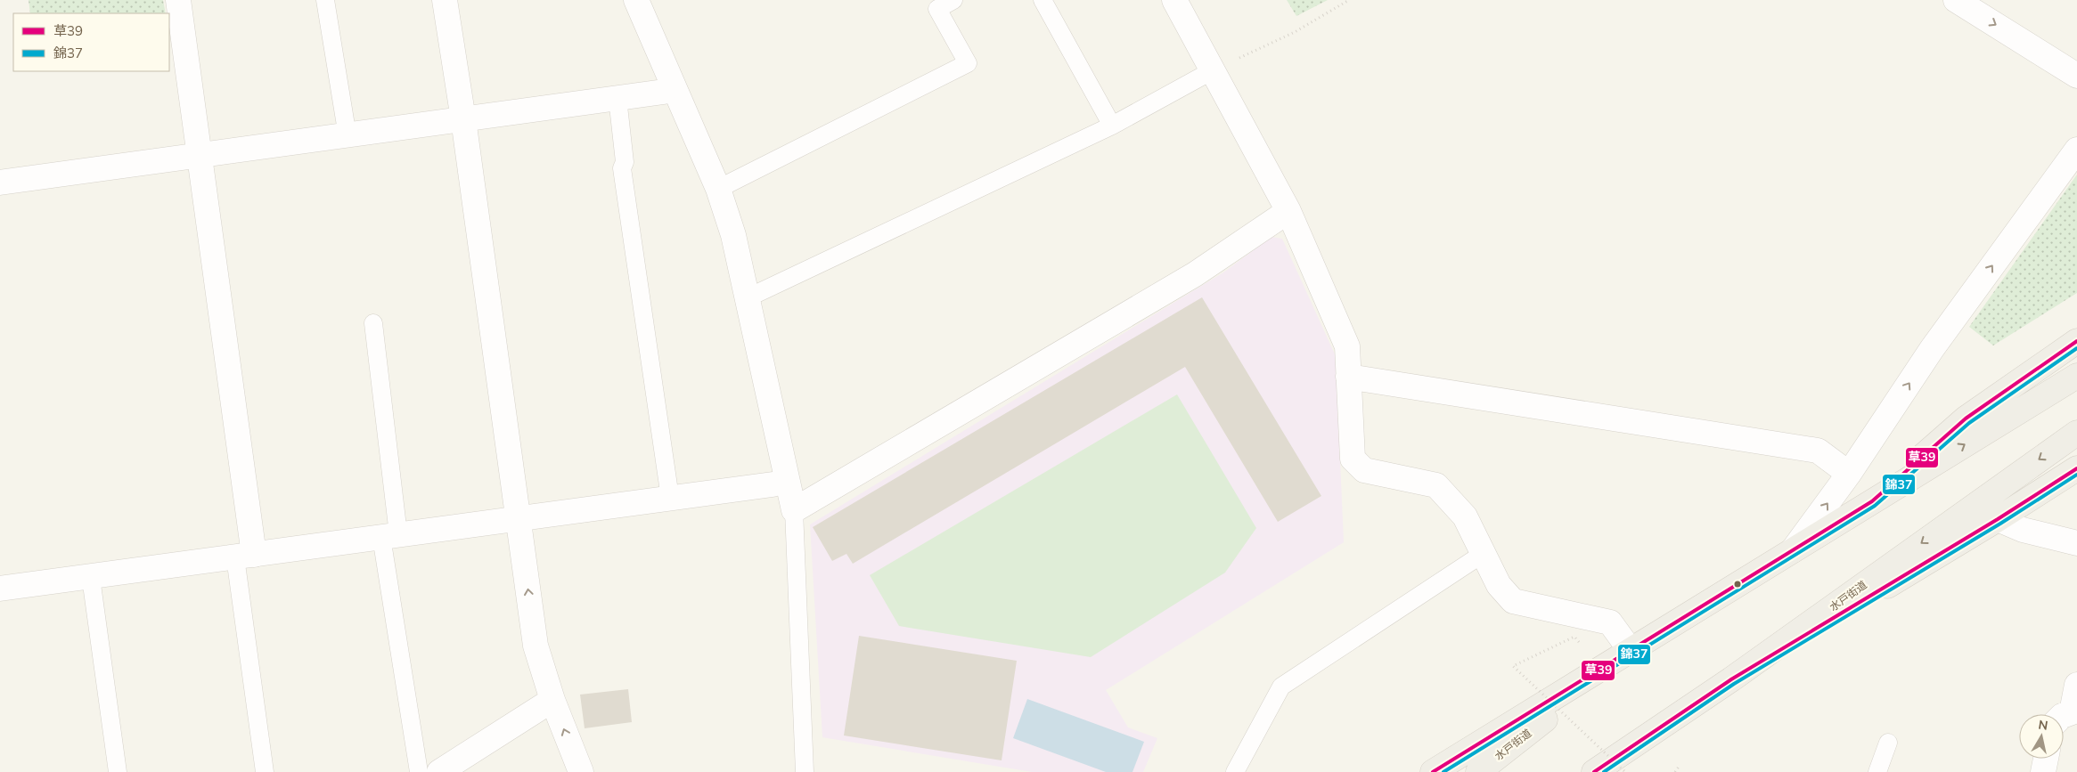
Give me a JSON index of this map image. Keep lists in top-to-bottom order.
{
  "streets": {
    "highway": ["水戸街道"]
  },
  "lines": ["transit line 草39", "transit line 錦37"],
  "legend": ["草39", "錦37"],
  "north": "top"
}
